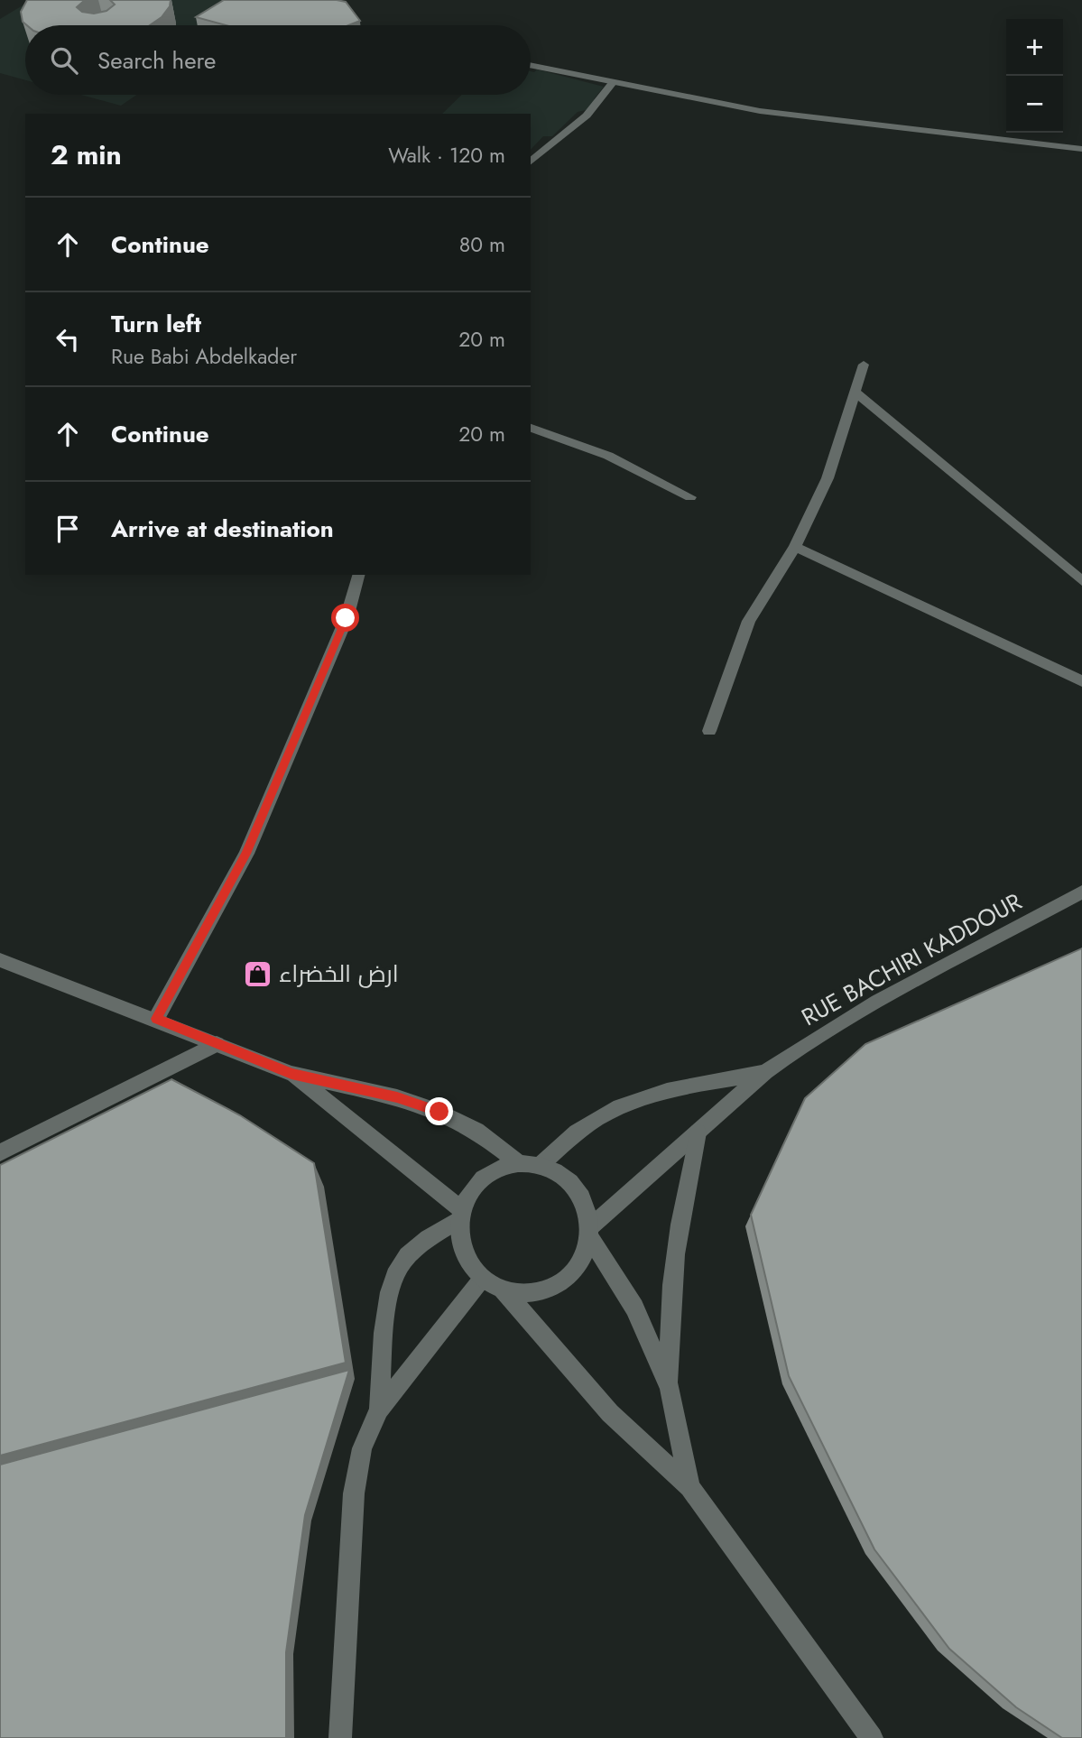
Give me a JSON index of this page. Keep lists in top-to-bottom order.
{
  "streets": {
    "street": ["RUE BACHIRI KADDOUR"]
  },
  "places": {
    "shop": ["ارض الخضراء"]
  },
  "page": {
    "map_buttons": ["+", "−"],
    "search": "Search here",
    "heading": ["2 min", "Walk · 120 m"],
    "list": [
      ["Continue", "80 m"],
      ["Turn left", "Rue Babi Abdelkader", "20 m"],
      ["Continue", "20 m"],
      "Arrive at destination"
    ]
  }
}
